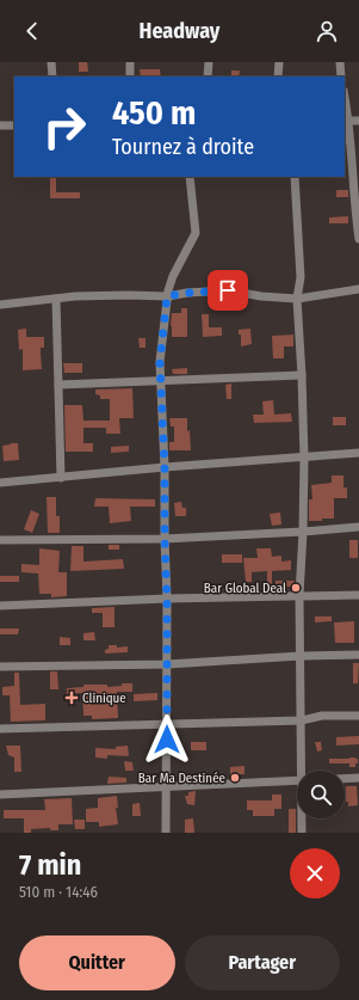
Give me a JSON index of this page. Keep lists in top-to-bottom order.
{
  "places": {
    "other": ["Bar Global Deal", "Bar Ma Destinée"],
    "health": ["Clinique"]
  },
  "page": {
    "header": "Headway",
    "turn": ["450 m", "Tournez à droite"],
    "heading": ["7 min", "510 m · 14:46"],
    "buttons": ["Quitter", "Partager"]
  }
}
